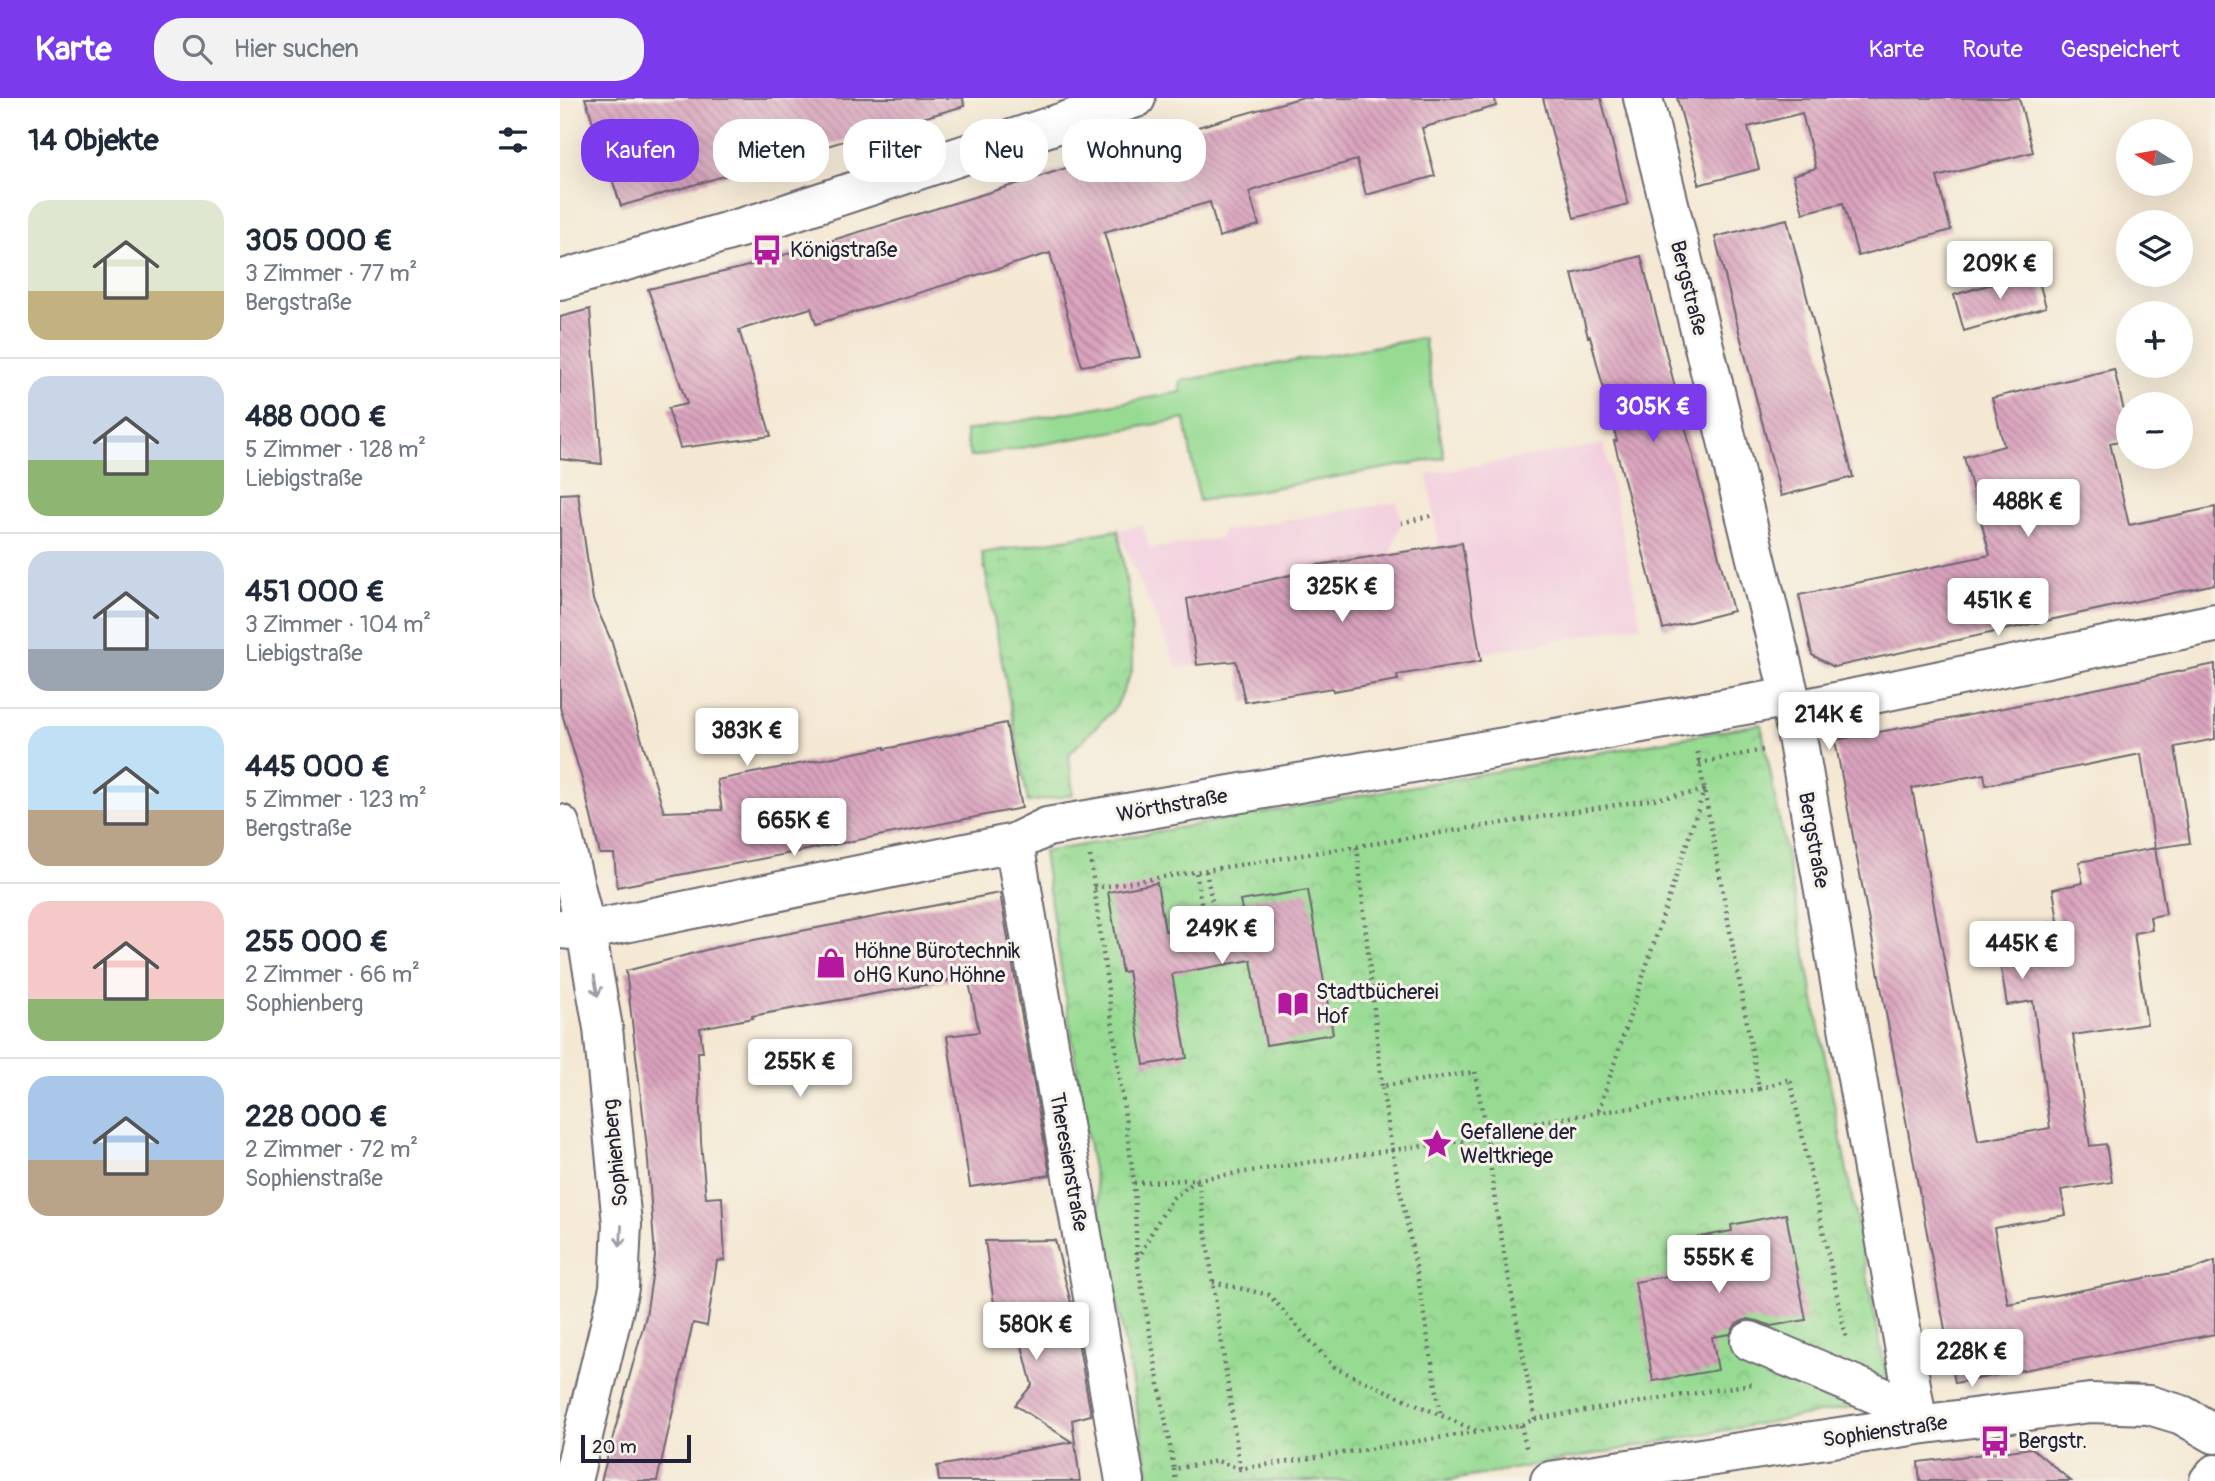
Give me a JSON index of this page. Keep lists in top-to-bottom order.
{
  "streets": {
    "street": [
      "Bergstraße",
      "Wörthstraße",
      "Sophienberg",
      "Theresienstraße",
      "Sophienstraße"
    ]
  },
  "crossings": [
    ["Bergstraße", "Wörthstraße"],
    ["Bergstraße", "Sophienstraße"],
    ["Wörthstraße", "Sophienberg"],
    ["Wörthstraße", "Theresienstraße"]
  ],
  "one_way": ["Sophienberg"],
  "places": {
    "bus stop": ["Königstraße", "Bergstr."],
    "shop": ["Höhne Bürotechnik oHG Kuno Höhne"],
    "library": ["Stadtbücherei Hof"],
    "place": ["Gefallene der Weltkriege"]
  },
  "scale_bar": "20 m",
  "north": "left",
  "page": {
    "header": "Karte",
    "search": "Hier suchen",
    "nav": ["Karte", "Route", "Gespeichert"],
    "heading": "14 Objekte",
    "map_buttons": ["+", "−"],
    "chip": [
      "Kaufen",
      "Mieten",
      "Filter",
      "Neu",
      "Wohnung"
    ],
    "list": [
      {
        "name": "305 000 €",
        "note": "3 Zimmer · 77 m² · Bergstraße"
      },
      {
        "name": "488 000 €",
        "note": "5 Zimmer · 128 m² · Liebigstraße"
      },
      {
        "name": "451 000 €",
        "note": "3 Zimmer · 104 m² · Liebigstraße"
      },
      {
        "name": "445 000 €",
        "note": "5 Zimmer · 123 m² · Bergstraße"
      },
      {
        "name": "255 000 €",
        "note": "2 Zimmer · 66 m² · Sophienberg"
      },
      {
        "name": "228 000 €",
        "note": "2 Zimmer · 72 m² · Sophienstraße"
      }
    ],
    "price": [
      "209K €",
      "305K €",
      "488K €",
      "325K €",
      "451K €",
      "214K €",
      "383K €",
      "665K €",
      "249K €",
      "445K €",
      "255K €",
      "555K €",
      "580K €",
      "228K €"
    ],
    "scale": "20 m"
  }
}
